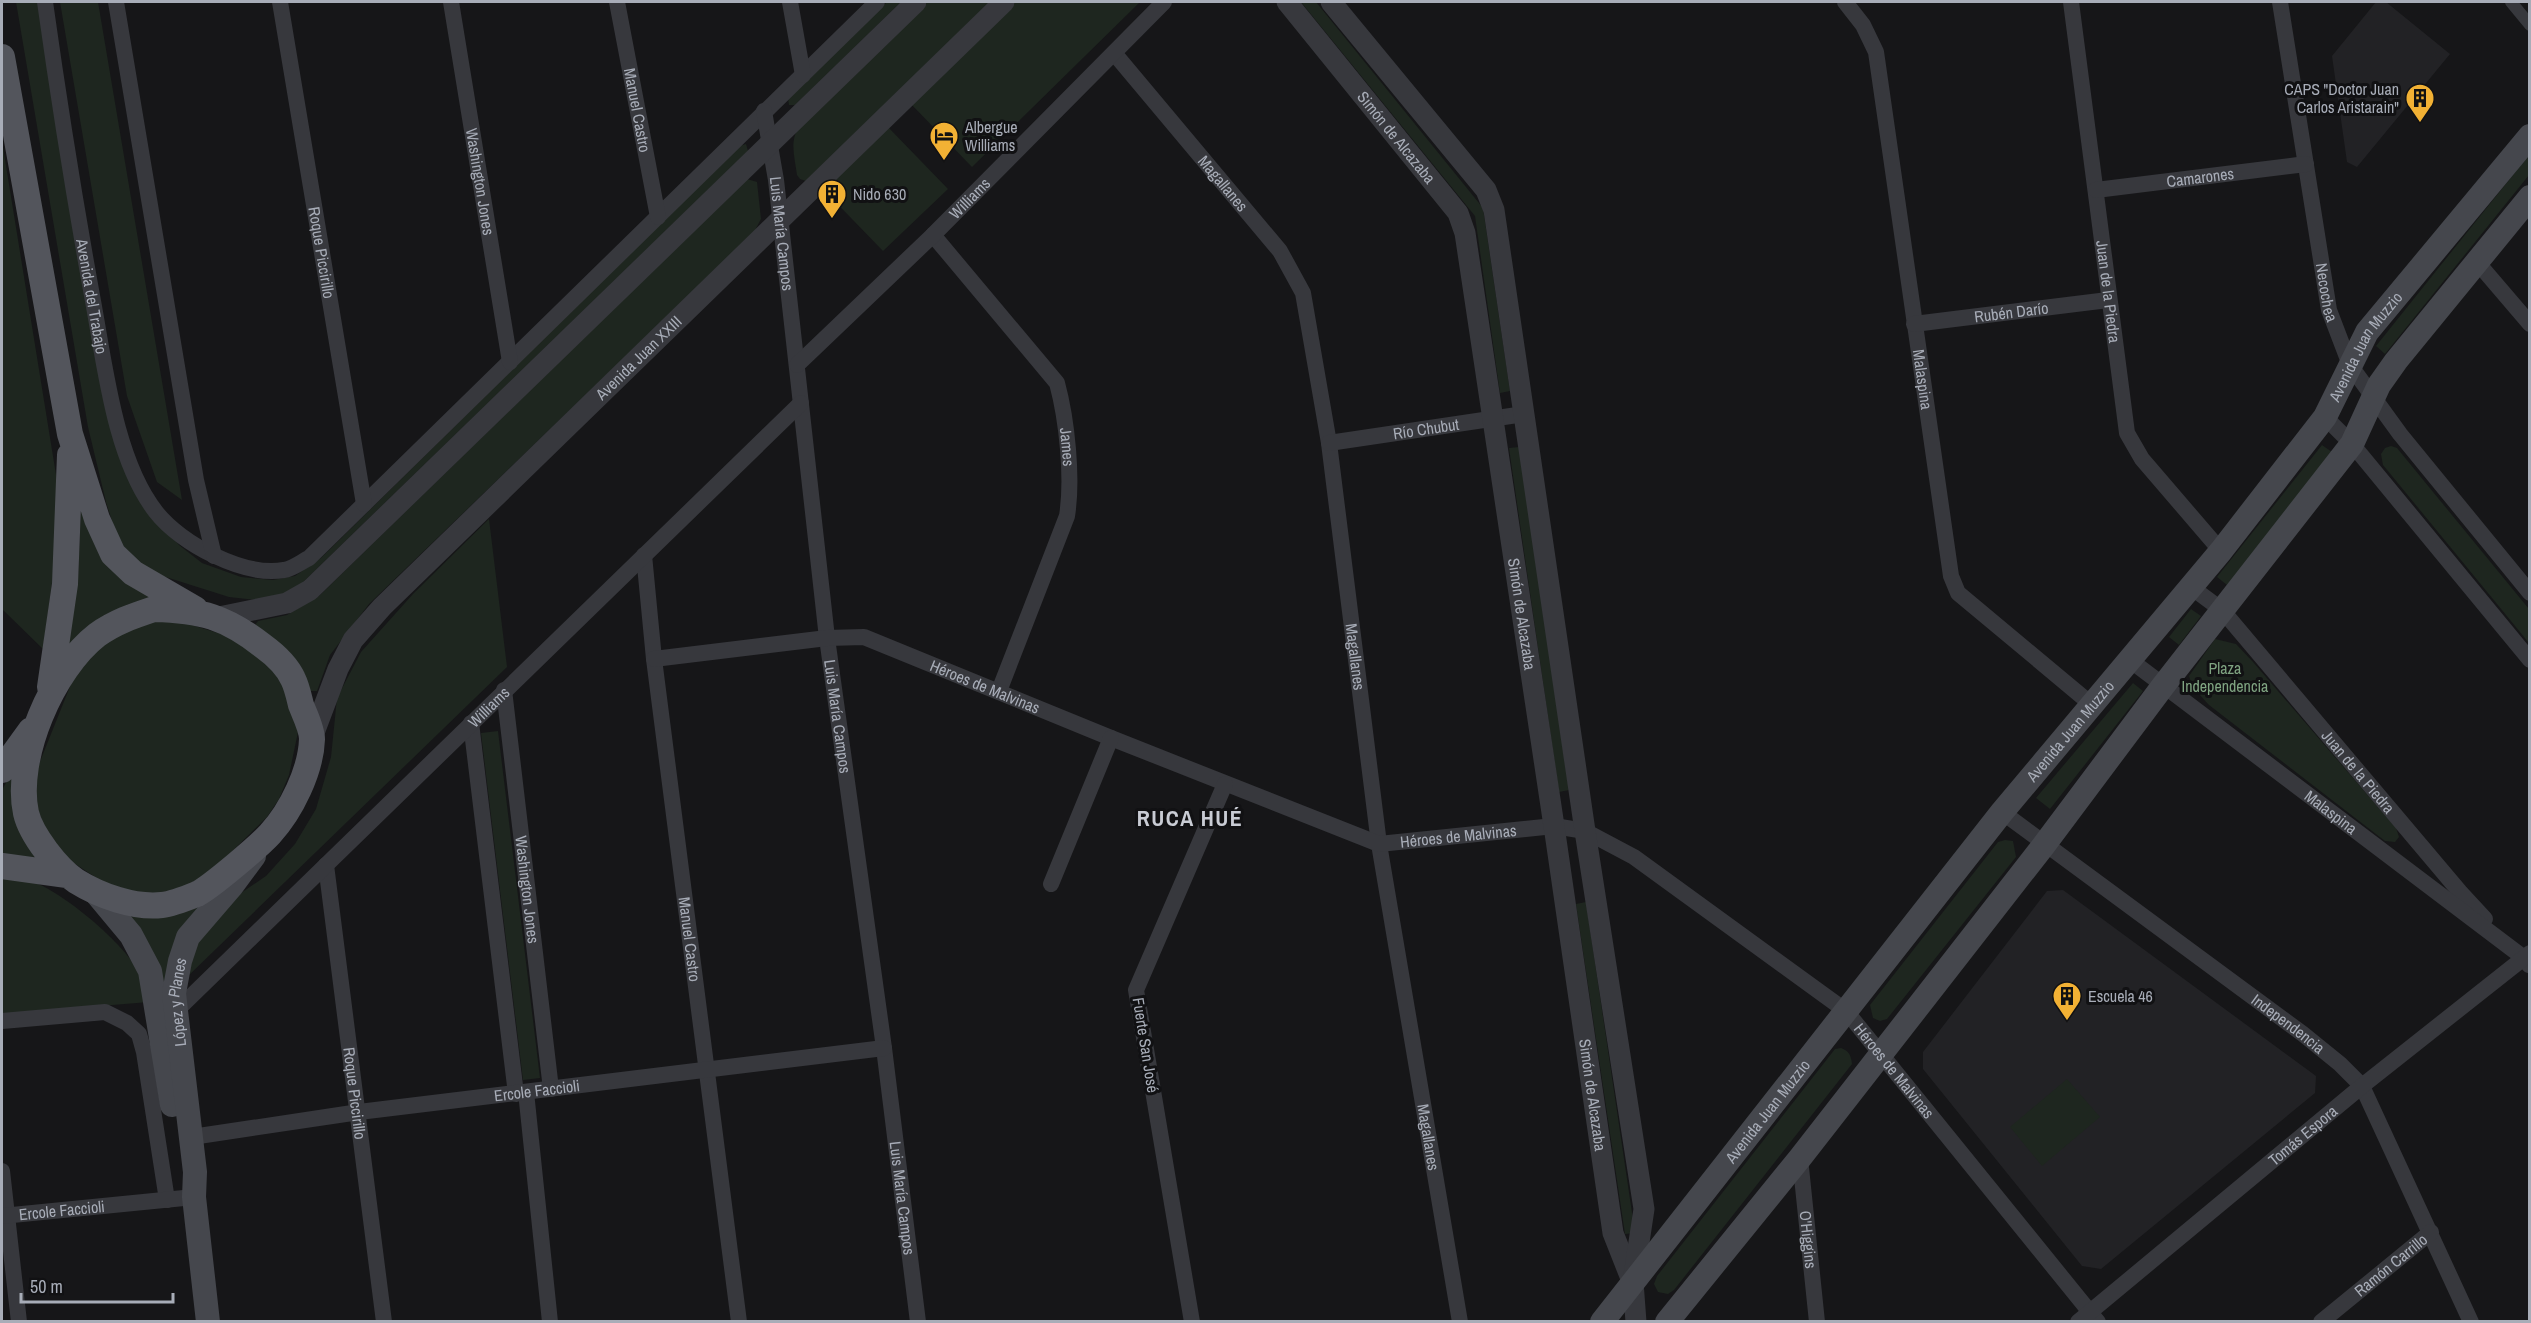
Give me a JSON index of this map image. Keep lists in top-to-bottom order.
{
  "streets": {
    "main road": ["Avenida Juan Muzzio", "López y Planes"],
    "street": [
      "Manuel Castro",
      "Simón de Alcazaba",
      "Camarones",
      "Washington Jones",
      "Magallanes",
      "Williams",
      "Luis María Campos",
      "Roque Piccirillo",
      "Necochea",
      "Juan de la Piedra",
      "Avenida del Trabajo",
      "Rubén Darío",
      "Avenida Juan XXIII",
      "Malaspina",
      "Río Chubut",
      "James",
      "Héroes de Malvinas",
      "Independencia",
      "Fuerte San José",
      "Ercole Faccioli",
      "Tomás Espora",
      "O'Higgins",
      "Ramón Carrillo"
    ]
  },
  "crossings": [
    ["Manuel Castro", "Williams"],
    ["Manuel Castro", "Héroes de Malvinas"],
    ["Manuel Castro", "Ercole Faccioli"],
    ["Simón de Alcazaba", "Avenida Juan Muzzio"],
    ["Simón de Alcazaba", "Río Chubut"],
    ["Simón de Alcazaba", "Héroes de Malvinas"],
    ["Camarones", "Necochea"],
    ["Camarones", "Juan de la Piedra"],
    ["Washington Jones", "Williams"],
    ["Washington Jones", "Ercole Faccioli"],
    ["Magallanes", "Williams"],
    ["Magallanes", "Río Chubut"],
    ["Magallanes", "Héroes de Malvinas"],
    ["Williams", "Luis María Campos"],
    ["Williams", "Roque Piccirillo"],
    ["Williams", "James"],
    ["Williams", "López y Planes"],
    ["Luis María Campos", "Avenida Juan XXIII"],
    ["Luis María Campos", "Héroes de Malvinas"],
    ["Luis María Campos", "Ercole Faccioli"],
    ["Roque Piccirillo", "Avenida del Trabajo"],
    ["Roque Piccirillo", "Ercole Faccioli"],
    ["Necochea", "Avenida Juan Muzzio"],
    ["Juan de la Piedra", "Rubén Darío"],
    ["Juan de la Piedra", "Avenida Juan Muzzio"],
    ["Juan de la Piedra", "Malaspina"],
    ["Juan de la Piedra", "Tomás Espora"],
    ["Rubén Darío", "Malaspina"],
    ["Avenida Juan Muzzio", "Malaspina"],
    ["Avenida Juan Muzzio", "Héroes de Malvinas"],
    ["Avenida Juan Muzzio", "Independencia"],
    ["Avenida Juan Muzzio", "O'Higgins"],
    ["Malaspina", "Tomás Espora"],
    ["James", "Héroes de Malvinas"],
    ["Héroes de Malvinas", "Fuerte San José"],
    ["Héroes de Malvinas", "Tomás Espora"],
    ["López y Planes", "Ercole Faccioli"],
    ["Independencia", "Tomás Espora"],
    ["Independencia", "Ramón Carrillo"]
  ],
  "districts": ["RUCA HUÉ"],
  "parks": ["Plaza Independencia"],
  "places": {
    "building": ["CAPS \"Doctor Juan Carlos Aristarain\"", "Nido 630", "Escuela 46"],
    "hotel": ["Albergue Williams"]
  },
  "scale_bar": "50 m"
}
